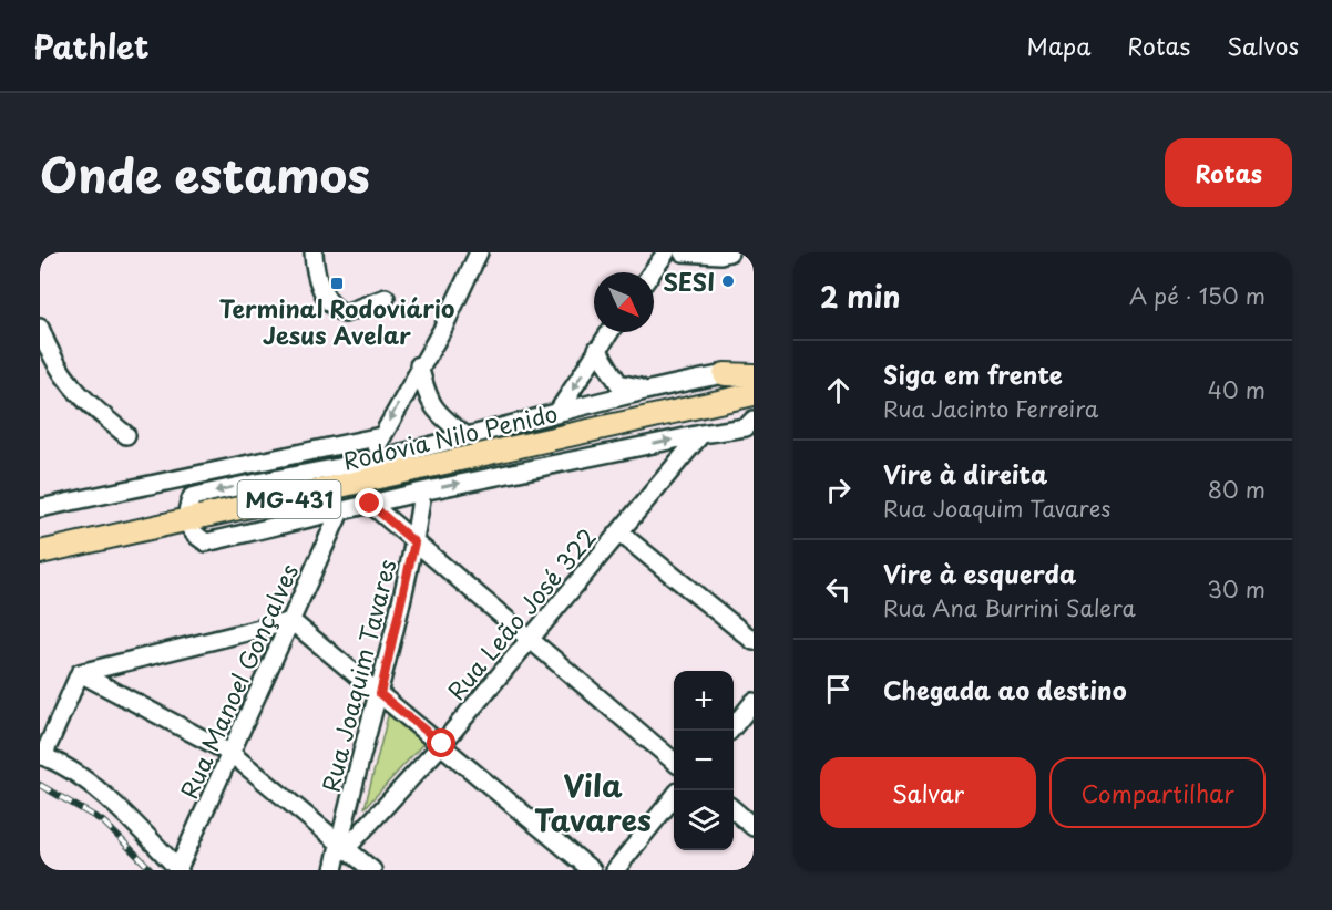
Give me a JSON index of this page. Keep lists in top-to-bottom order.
{
  "streets": {
    "main road": ["Rodovia Nilo Penido", "MG-431"],
    "street": ["Rua Leão José 322", "Rua Joaquim Tavares", "Rua Manoel Gonçalves"]
  },
  "crossings": [
    ["Rua Leão José 322", "Rua Joaquim Tavares"]
  ],
  "districts": ["Vila Tavares"],
  "places": {
    "other": ["SESI"],
    "transit": ["Terminal Rodoviário Jesus Avelar"]
  },
  "north": "bottom right",
  "page": {
    "header": "Pathlet",
    "nav": ["Mapa", "Rotas", "Salvos"],
    "title": "Onde estamos",
    "buttons": [
      "Rotas",
      ["Salvar", "Compartilhar"]
    ],
    "heading": ["2 min", "A pé · 150 m"],
    "list": [
      ["Siga em frente", "Rua Jacinto Ferreira", "40 m"],
      ["Vire à direita", "Rua Joaquim Tavares", "80 m"],
      ["Vire à esquerda", "Rua Ana Burrini Salera", "30 m"],
      "Chegada ao destino"
    ],
    "map_buttons": ["+", "−"]
  }
}
